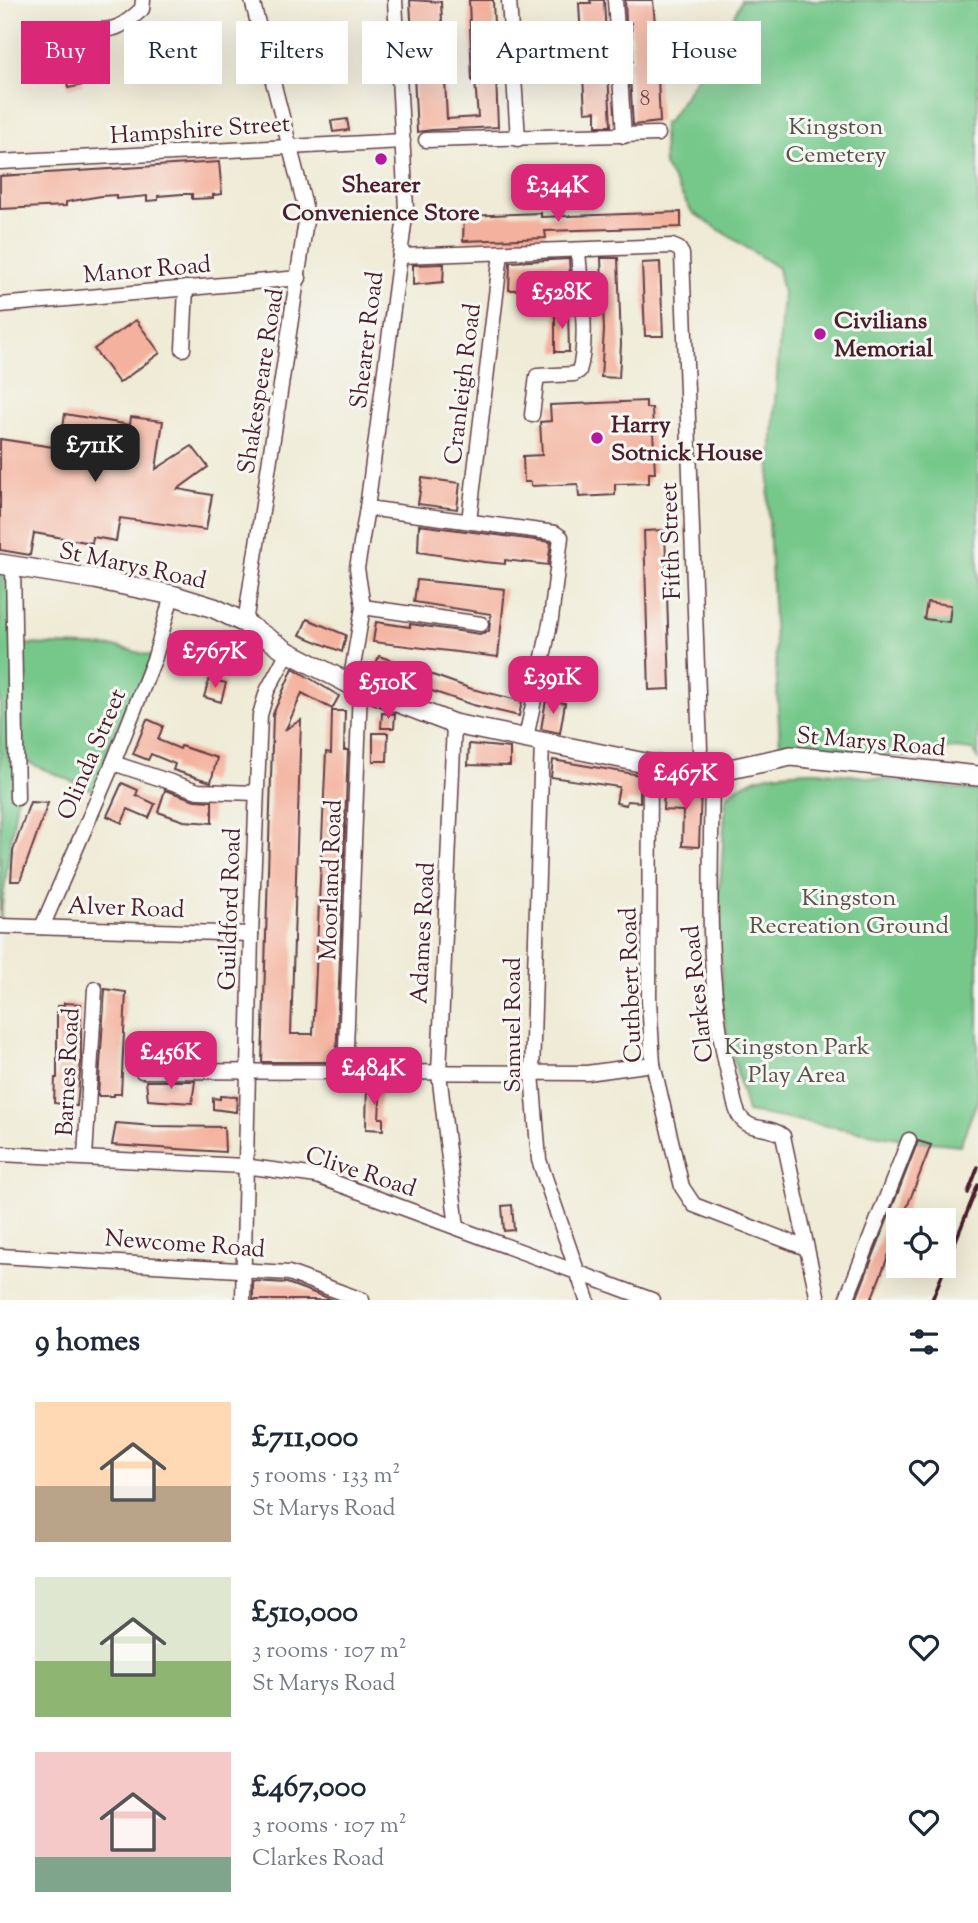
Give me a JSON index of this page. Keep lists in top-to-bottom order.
{
  "streets": {
    "street": [
      "Hampshire Street",
      "Manor Road",
      "Shearer Road",
      "Shakespeare Road",
      "Cranleigh Road",
      "Fifth Street",
      "St Marys Road",
      "Olinda Street",
      "Moorland Road",
      "Alver Road",
      "Guildford Road",
      "Adames Road",
      "Cuthbert Road",
      "Clarkes Road",
      "Samuel Road",
      "Barnes Road",
      "Clive Road",
      "Newcome Road"
    ]
  },
  "crossings": [
    ["Hampshire Street", "Shearer Road"],
    ["Hampshire Street", "Shakespeare Road"],
    ["Manor Road", "Shakespeare Road"],
    ["Shearer Road", "St Marys Road"],
    ["Shearer Road", "Moorland Road"],
    ["Shakespeare Road", "St Marys Road"],
    ["Cranleigh Road", "Samuel Road"],
    ["St Marys Road", "Olinda Street"],
    ["St Marys Road", "Moorland Road"],
    ["St Marys Road", "Guildford Road"],
    ["St Marys Road", "Adames Road"],
    ["St Marys Road", "Cuthbert Road"],
    ["St Marys Road", "Clarkes Road"],
    ["St Marys Road", "Samuel Road"],
    ["Olinda Street", "Alver Road"],
    ["Alver Road", "Guildford Road"],
    ["Guildford Road", "Clive Road"],
    ["Guildford Road", "Newcome Road"],
    ["Adames Road", "Clive Road"],
    ["Cuthbert Road", "Clarkes Road"],
    ["Samuel Road", "Clive Road"],
    ["Barnes Road", "Clive Road"]
  ],
  "parks": ["Kingston Cemetery", "Kingston Recreation Ground", "Kingston Park Play Area"],
  "places": ["Shearer Convenience Store", "Civilians Memorial", "Harry Sotnick House"],
  "house_numbers": ["8"],
  "page": {
    "chip": [
      "Buy",
      "Rent",
      "Filters",
      "New",
      "Apartment",
      "House"
    ],
    "price": [
      "£344K",
      "£528K",
      "£711K",
      "£767K",
      "£391K",
      "£510K",
      "£467K",
      "£456K",
      "£484K"
    ],
    "heading": "9 homes",
    "list": [
      {
        "name": "£711,000",
        "note": "5 rooms · 133 m² · St Marys Road"
      },
      {
        "name": "£510,000",
        "note": "3 rooms · 107 m² · St Marys Road"
      },
      {
        "name": "£467,000",
        "note": "3 rooms · 107 m² · Clarkes Road"
      }
    ]
  }
}
